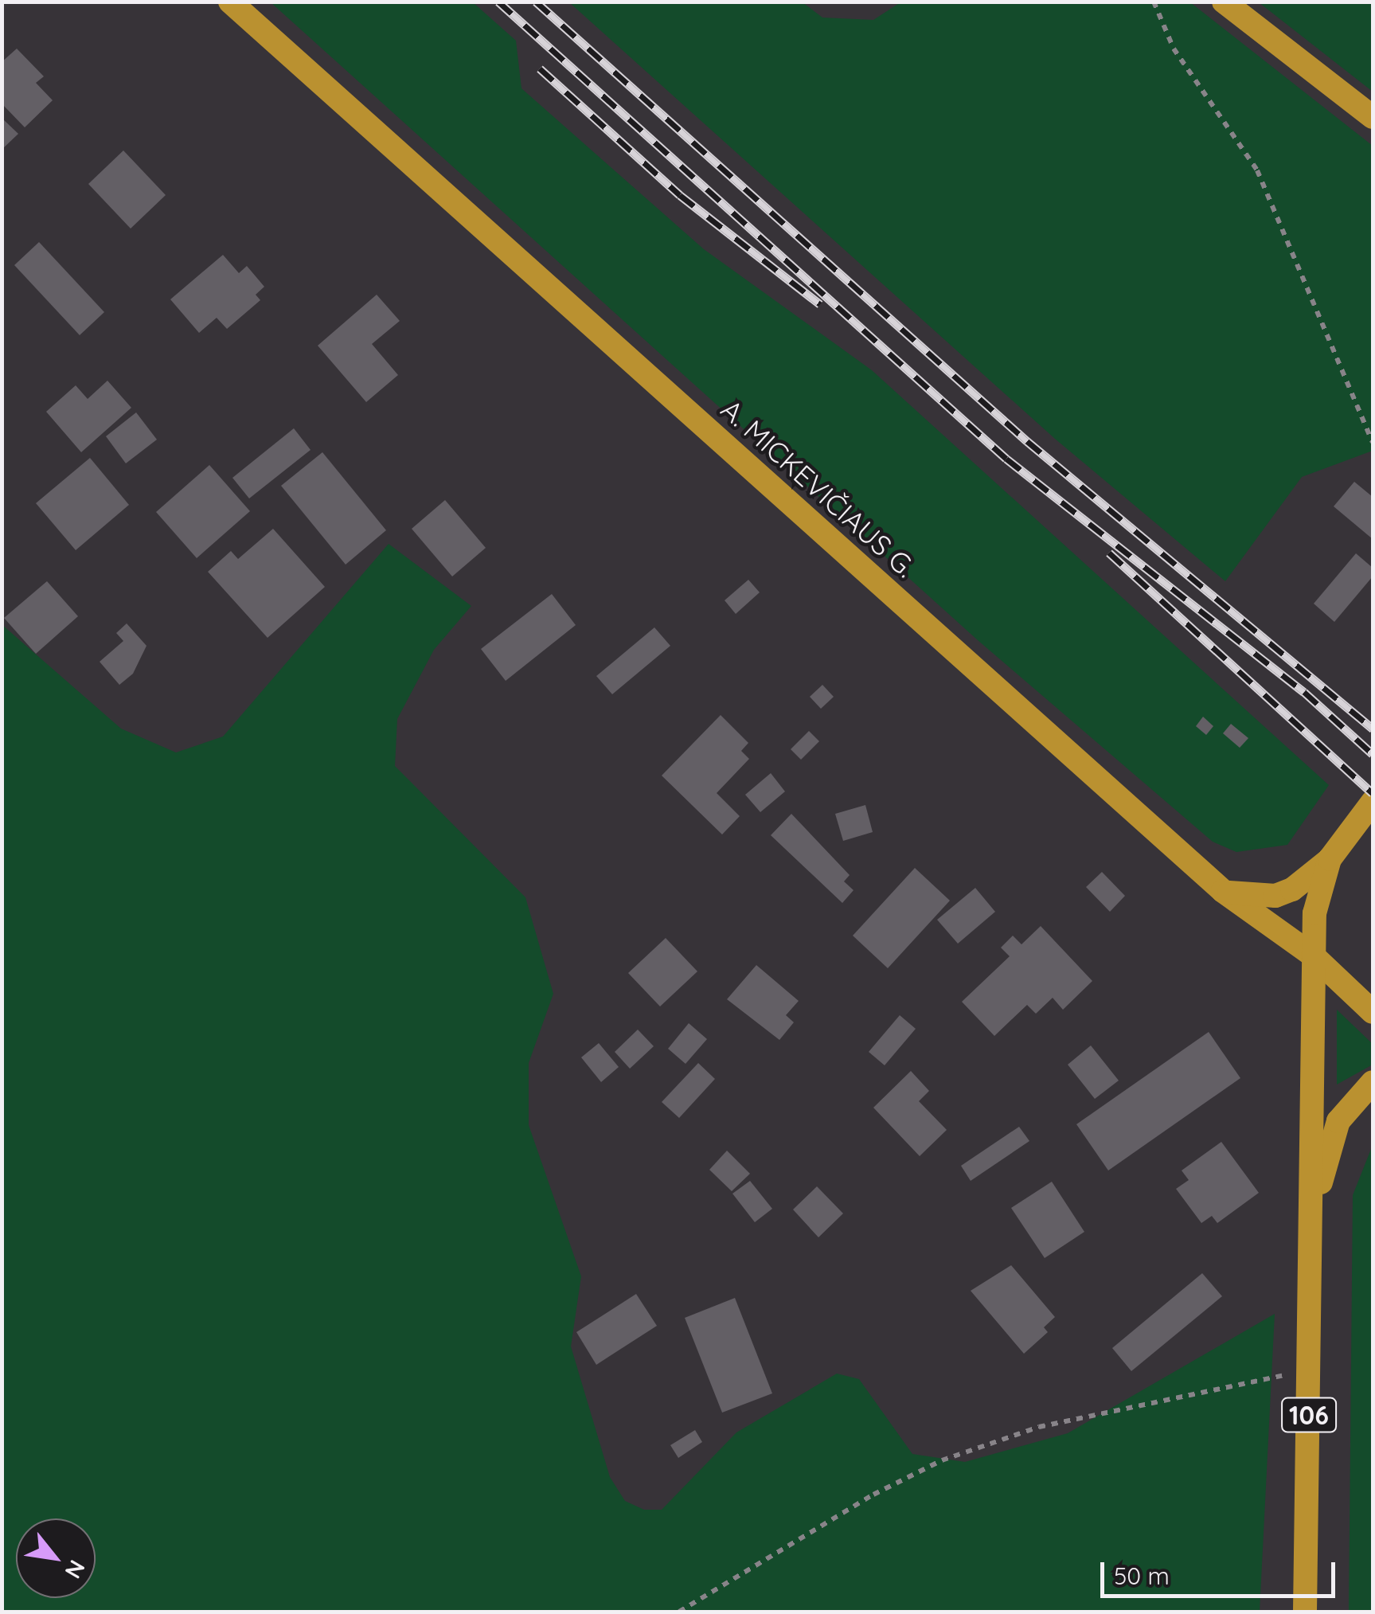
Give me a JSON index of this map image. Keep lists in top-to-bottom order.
{
  "streets": {
    "main road": ["A. MICKEVIČIAUS G.", "106"]
  },
  "crossings": [
    ["A. MICKEVIČIAUS G.", "106"]
  ],
  "scale_bar": "50 m",
  "north": "bottom right"
}
